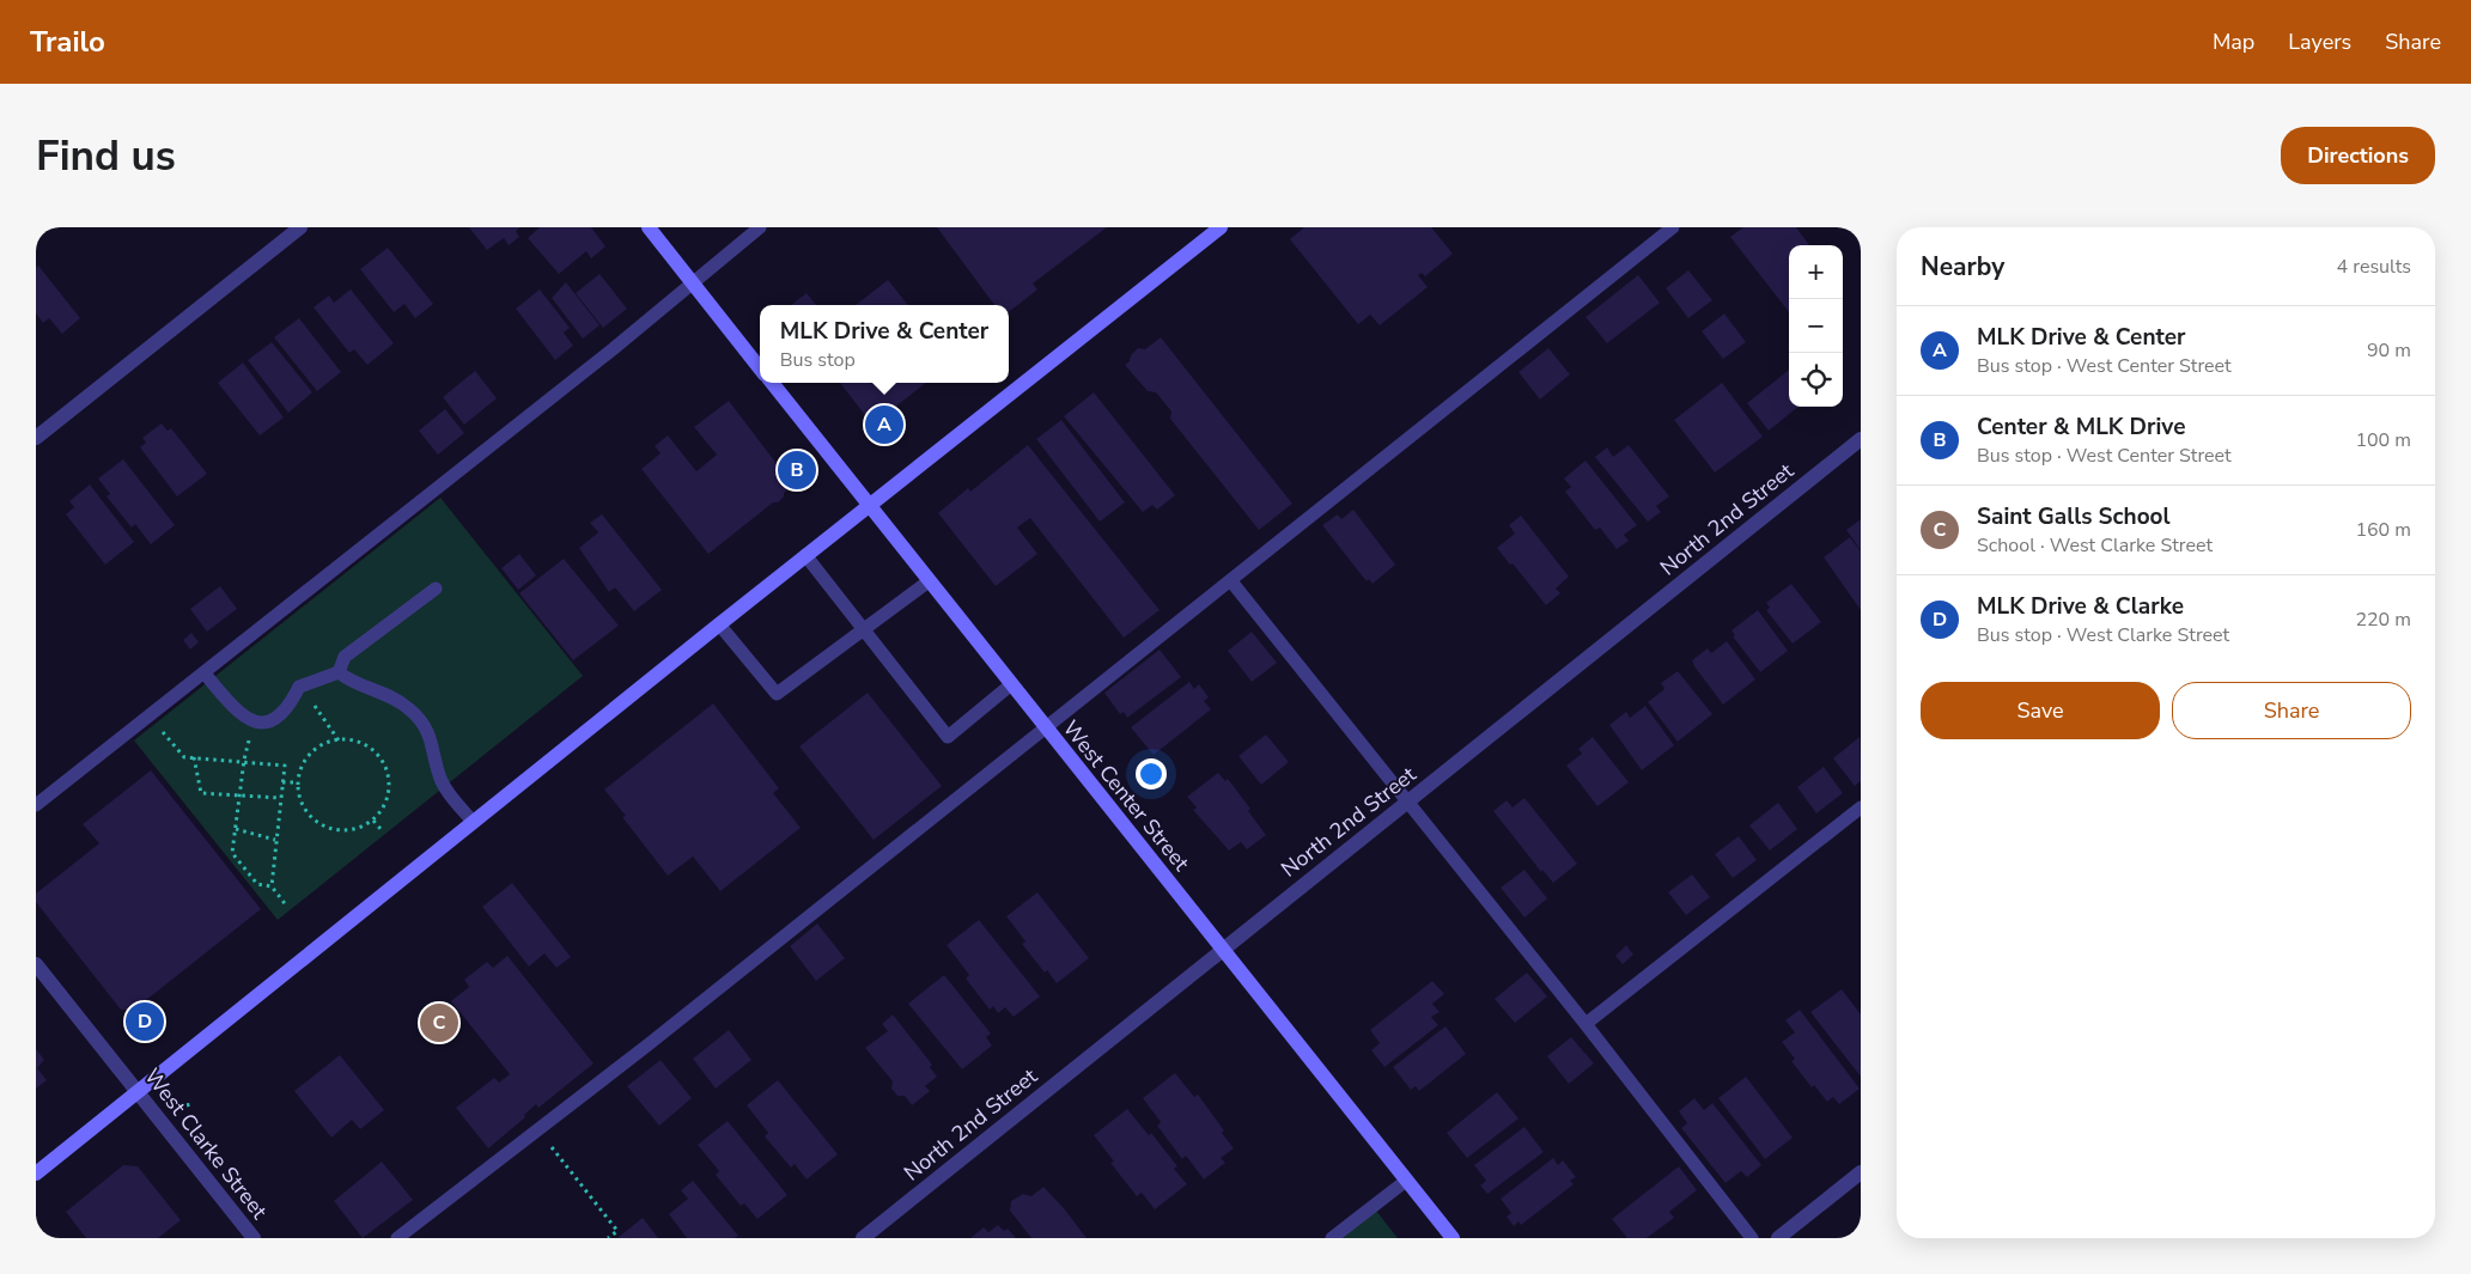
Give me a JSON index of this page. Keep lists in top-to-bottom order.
{
  "streets": {
    "main road": ["West Center Street"],
    "street": ["North 2nd Street", "West Clarke Street"]
  },
  "crossings": [
    ["North 2nd Street", "West Center Street"]
  ],
  "page": {
    "header": "Trailo",
    "nav": ["Map", "Layers", "Share"],
    "buttons": [
      "Directions",
      ["Save", "Share"]
    ],
    "title": "Find us",
    "heading": ["Nearby", "4 results"],
    "map_buttons": ["+", "−"],
    "popup": ["MLK Drive & Center", "Bus stop"],
    "list": [
      {
        "mark": "A",
        "name": "MLK Drive & Center",
        "note": "Bus stop · West Center Street",
        "value": "90 m"
      },
      {
        "mark": "B",
        "name": "Center & MLK Drive",
        "note": "Bus stop · West Center Street",
        "value": "100 m"
      },
      {
        "mark": "C",
        "name": "Saint Galls School",
        "note": "School · West Clarke Street",
        "value": "160 m"
      },
      {
        "mark": "D",
        "name": "MLK Drive & Clarke",
        "note": "Bus stop · West Clarke Street",
        "value": "220 m"
      }
    ],
    "pins": [
      "A",
      "B",
      "D",
      "C"
    ]
  }
}
